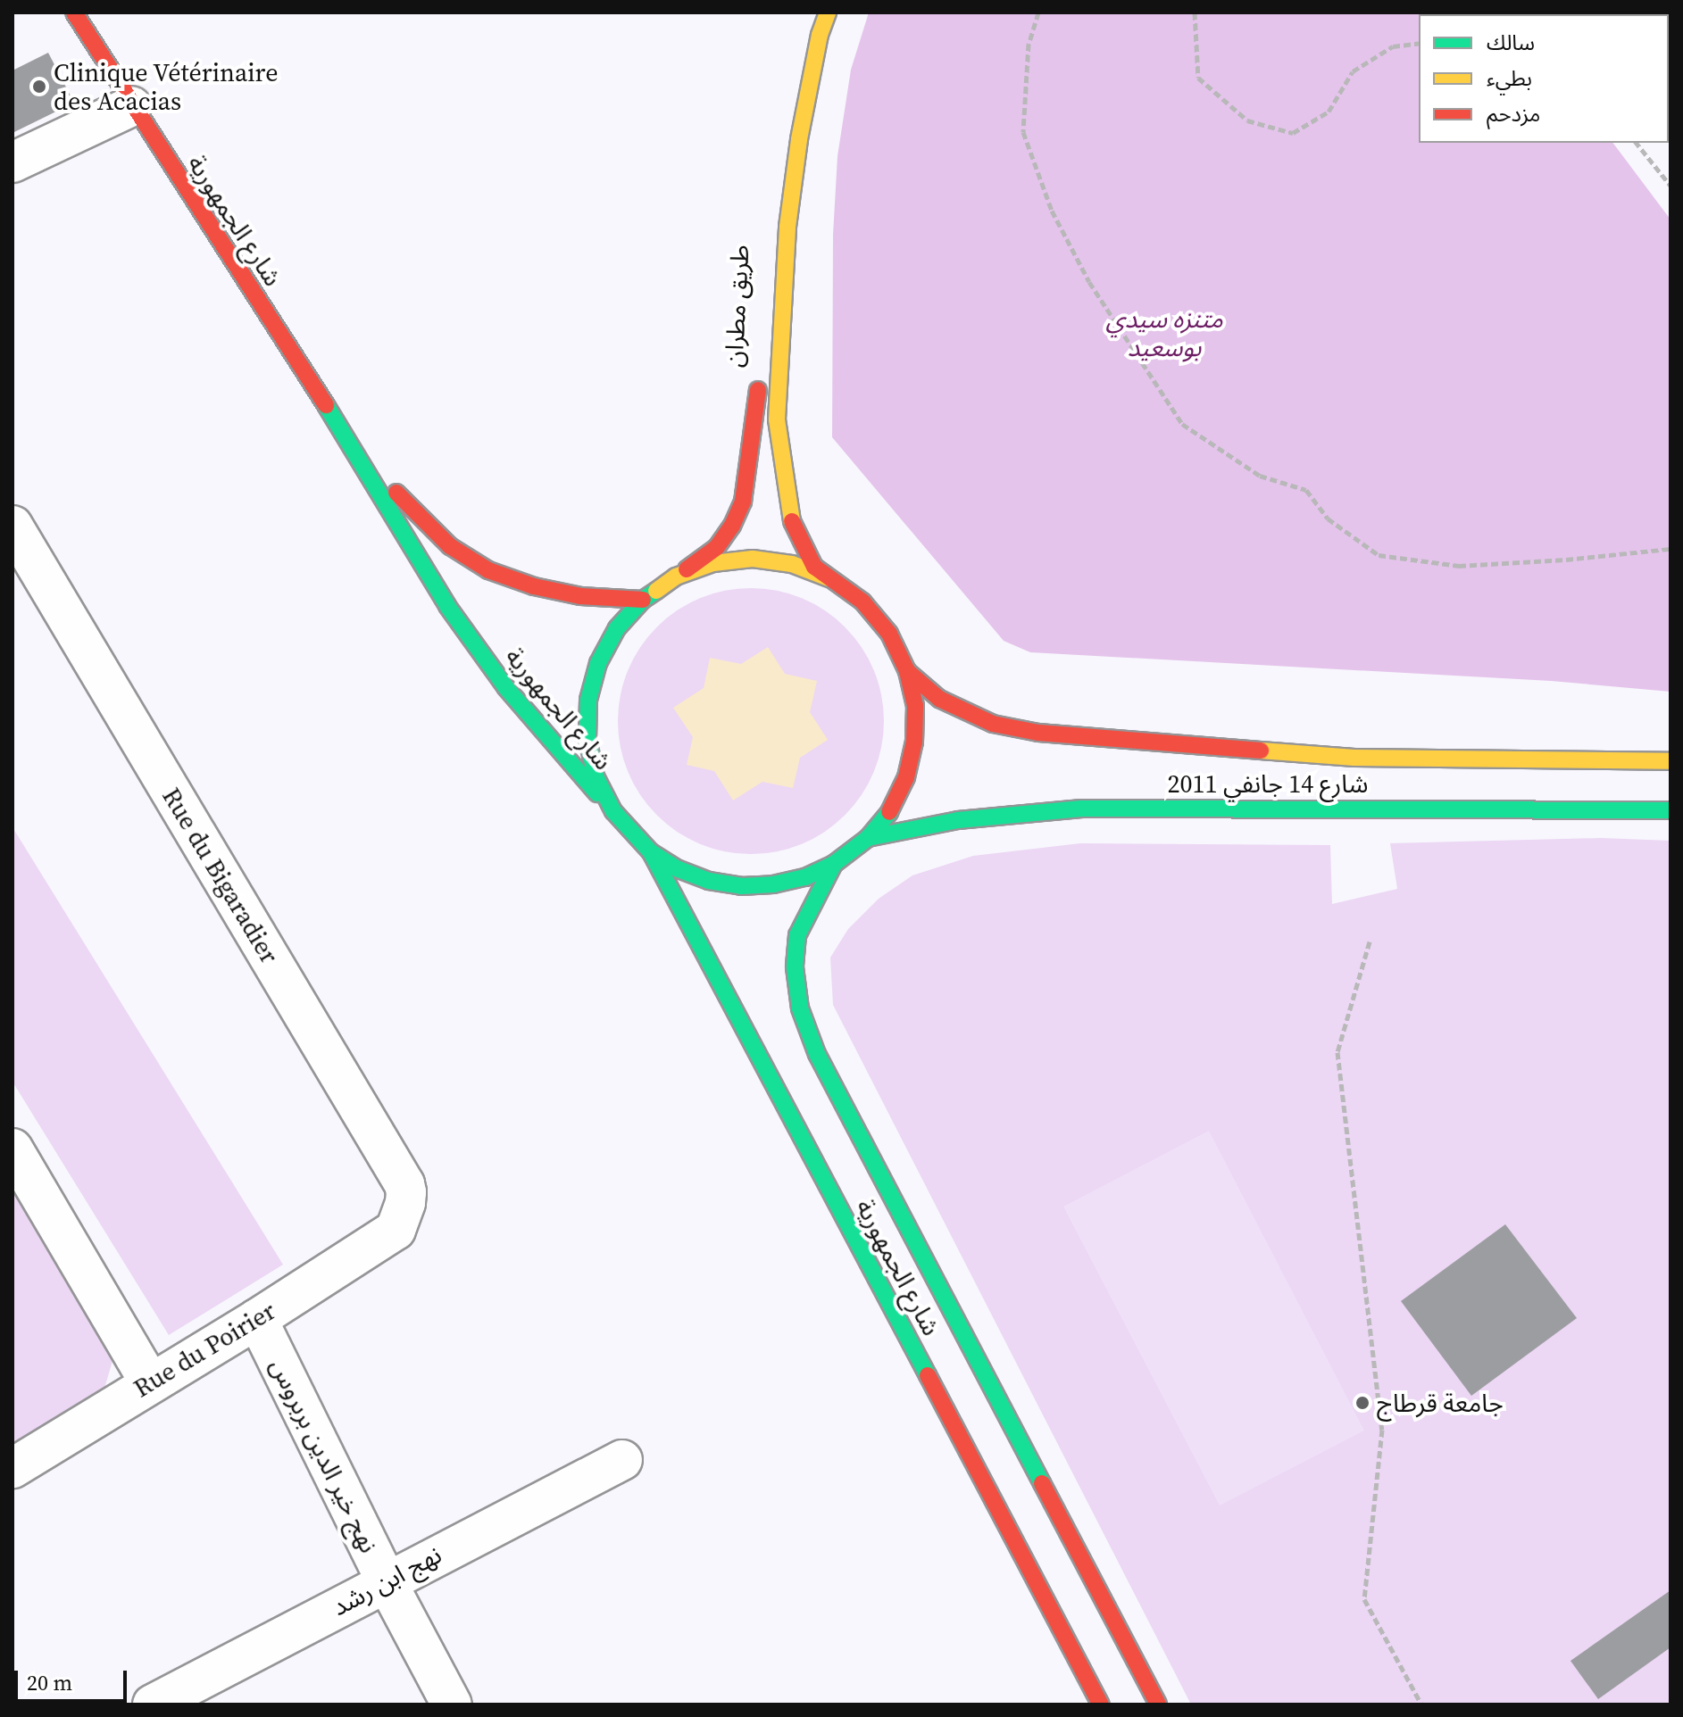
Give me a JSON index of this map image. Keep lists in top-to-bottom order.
{
  "streets": {
    "main road": ["شارع الجمهورية", "طريق مطران", "شارع 14 جانفي 2011"],
    "street": [
      "Rue du Bigaradier",
      "Rue du Poirier",
      "نهج خير الدين بربروس",
      "نهج ابن رشد"
    ]
  },
  "crossings": [
    ["Rue du Bigaradier", "Rue du Poirier"],
    ["Rue du Poirier", "نهج خير الدين بربروس"],
    ["نهج خير الدين بربروس", "نهج ابن رشد"]
  ],
  "parks": ["متنزه سيدي بوسعيد"],
  "places": ["Clinique Vétérinaire des Acacias", "جامعة قرطاج"],
  "legend": ["سالك", "بطيء", "مزدحم"],
  "scale_bar": "20 m"
}
